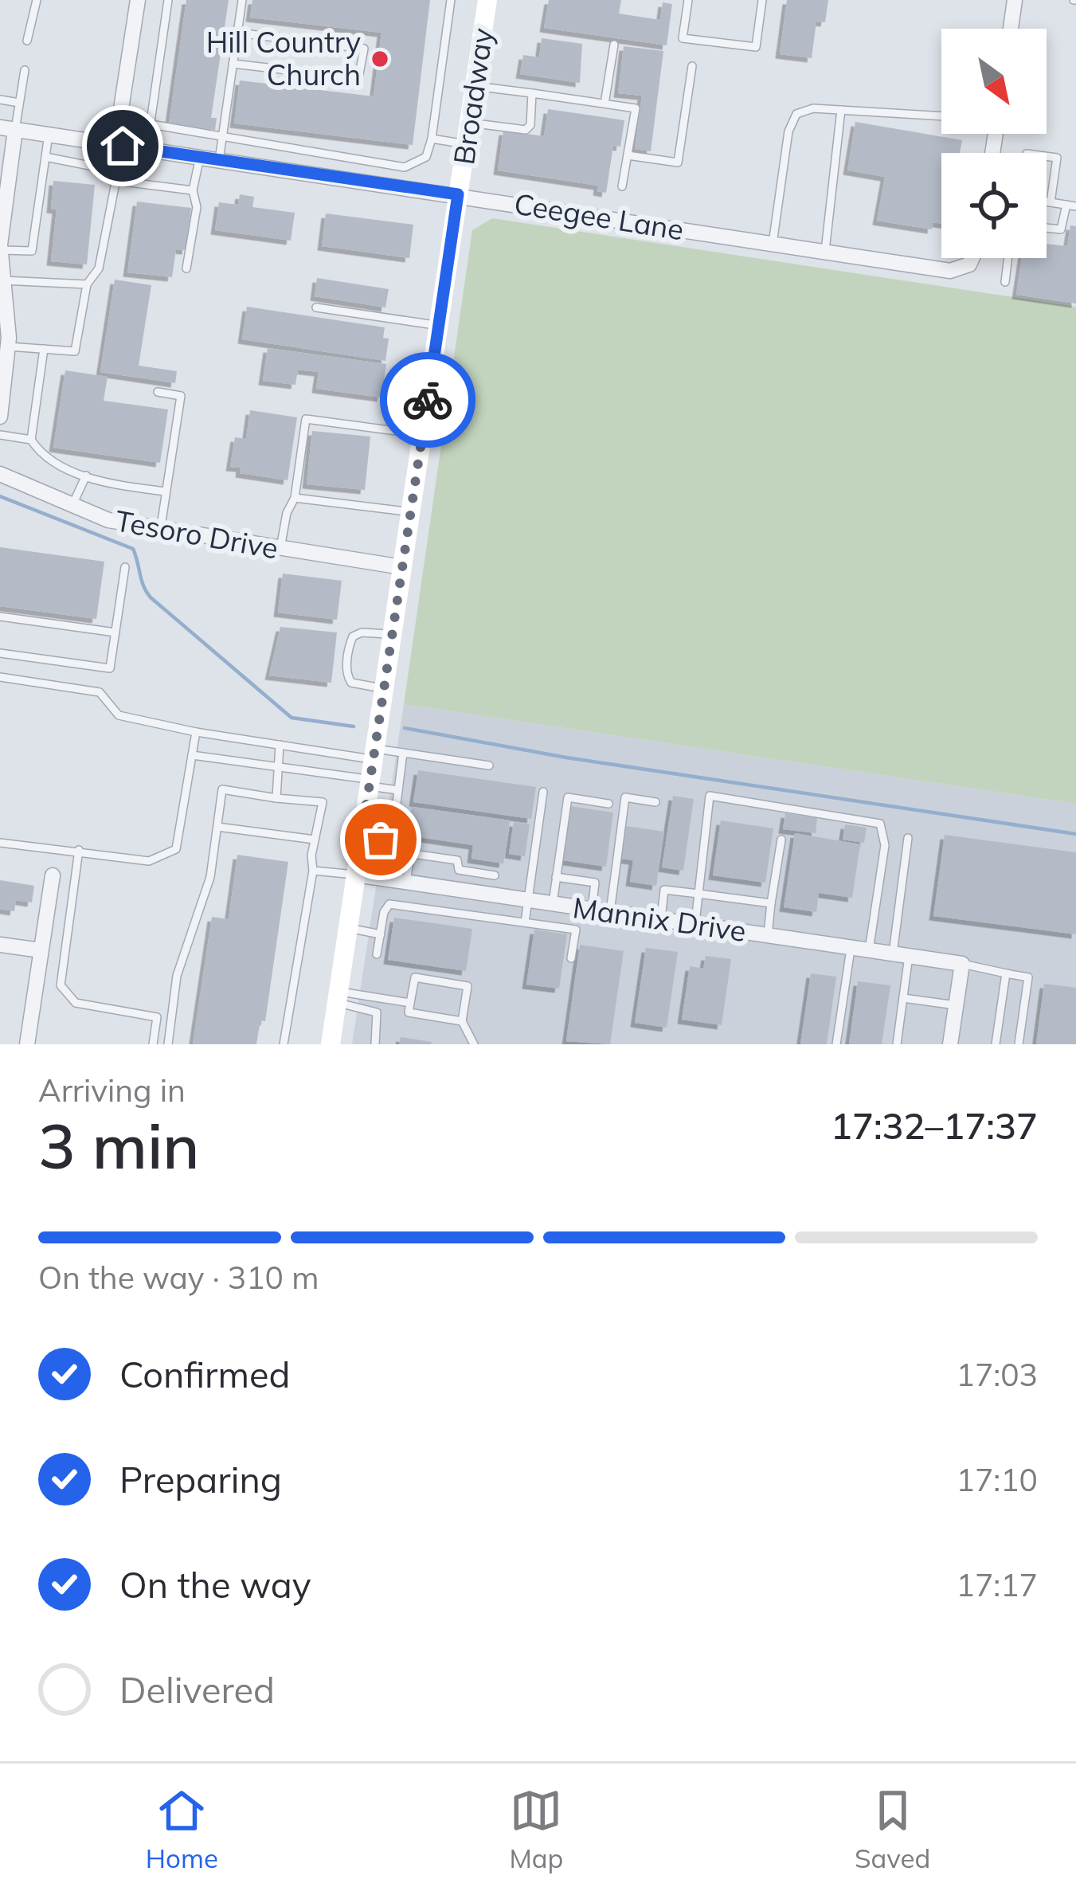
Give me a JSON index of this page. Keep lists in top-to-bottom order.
{
  "streets": {
    "main road": ["Broadway"],
    "street": ["Ceegee Lane", "Tesoro Drive", "Mannix Drive"]
  },
  "crossings": [
    ["Broadway", "Ceegee Lane"],
    ["Broadway", "Tesoro Drive"],
    ["Broadway", "Mannix Drive"]
  ],
  "places": ["Hill Country Church"],
  "north": "bottom right",
  "page": {
    "heading": ["3 min", "Arriving in", "17:32–17:37"],
    "bar": "On the way · 310 m",
    "list": [
      ["Confirmed", "17:03"],
      ["Preparing", "17:10"],
      ["On the way", "17:17"],
      "Delivered"
    ],
    "tabs": ["Home", "Map", "Saved"]
  }
}
